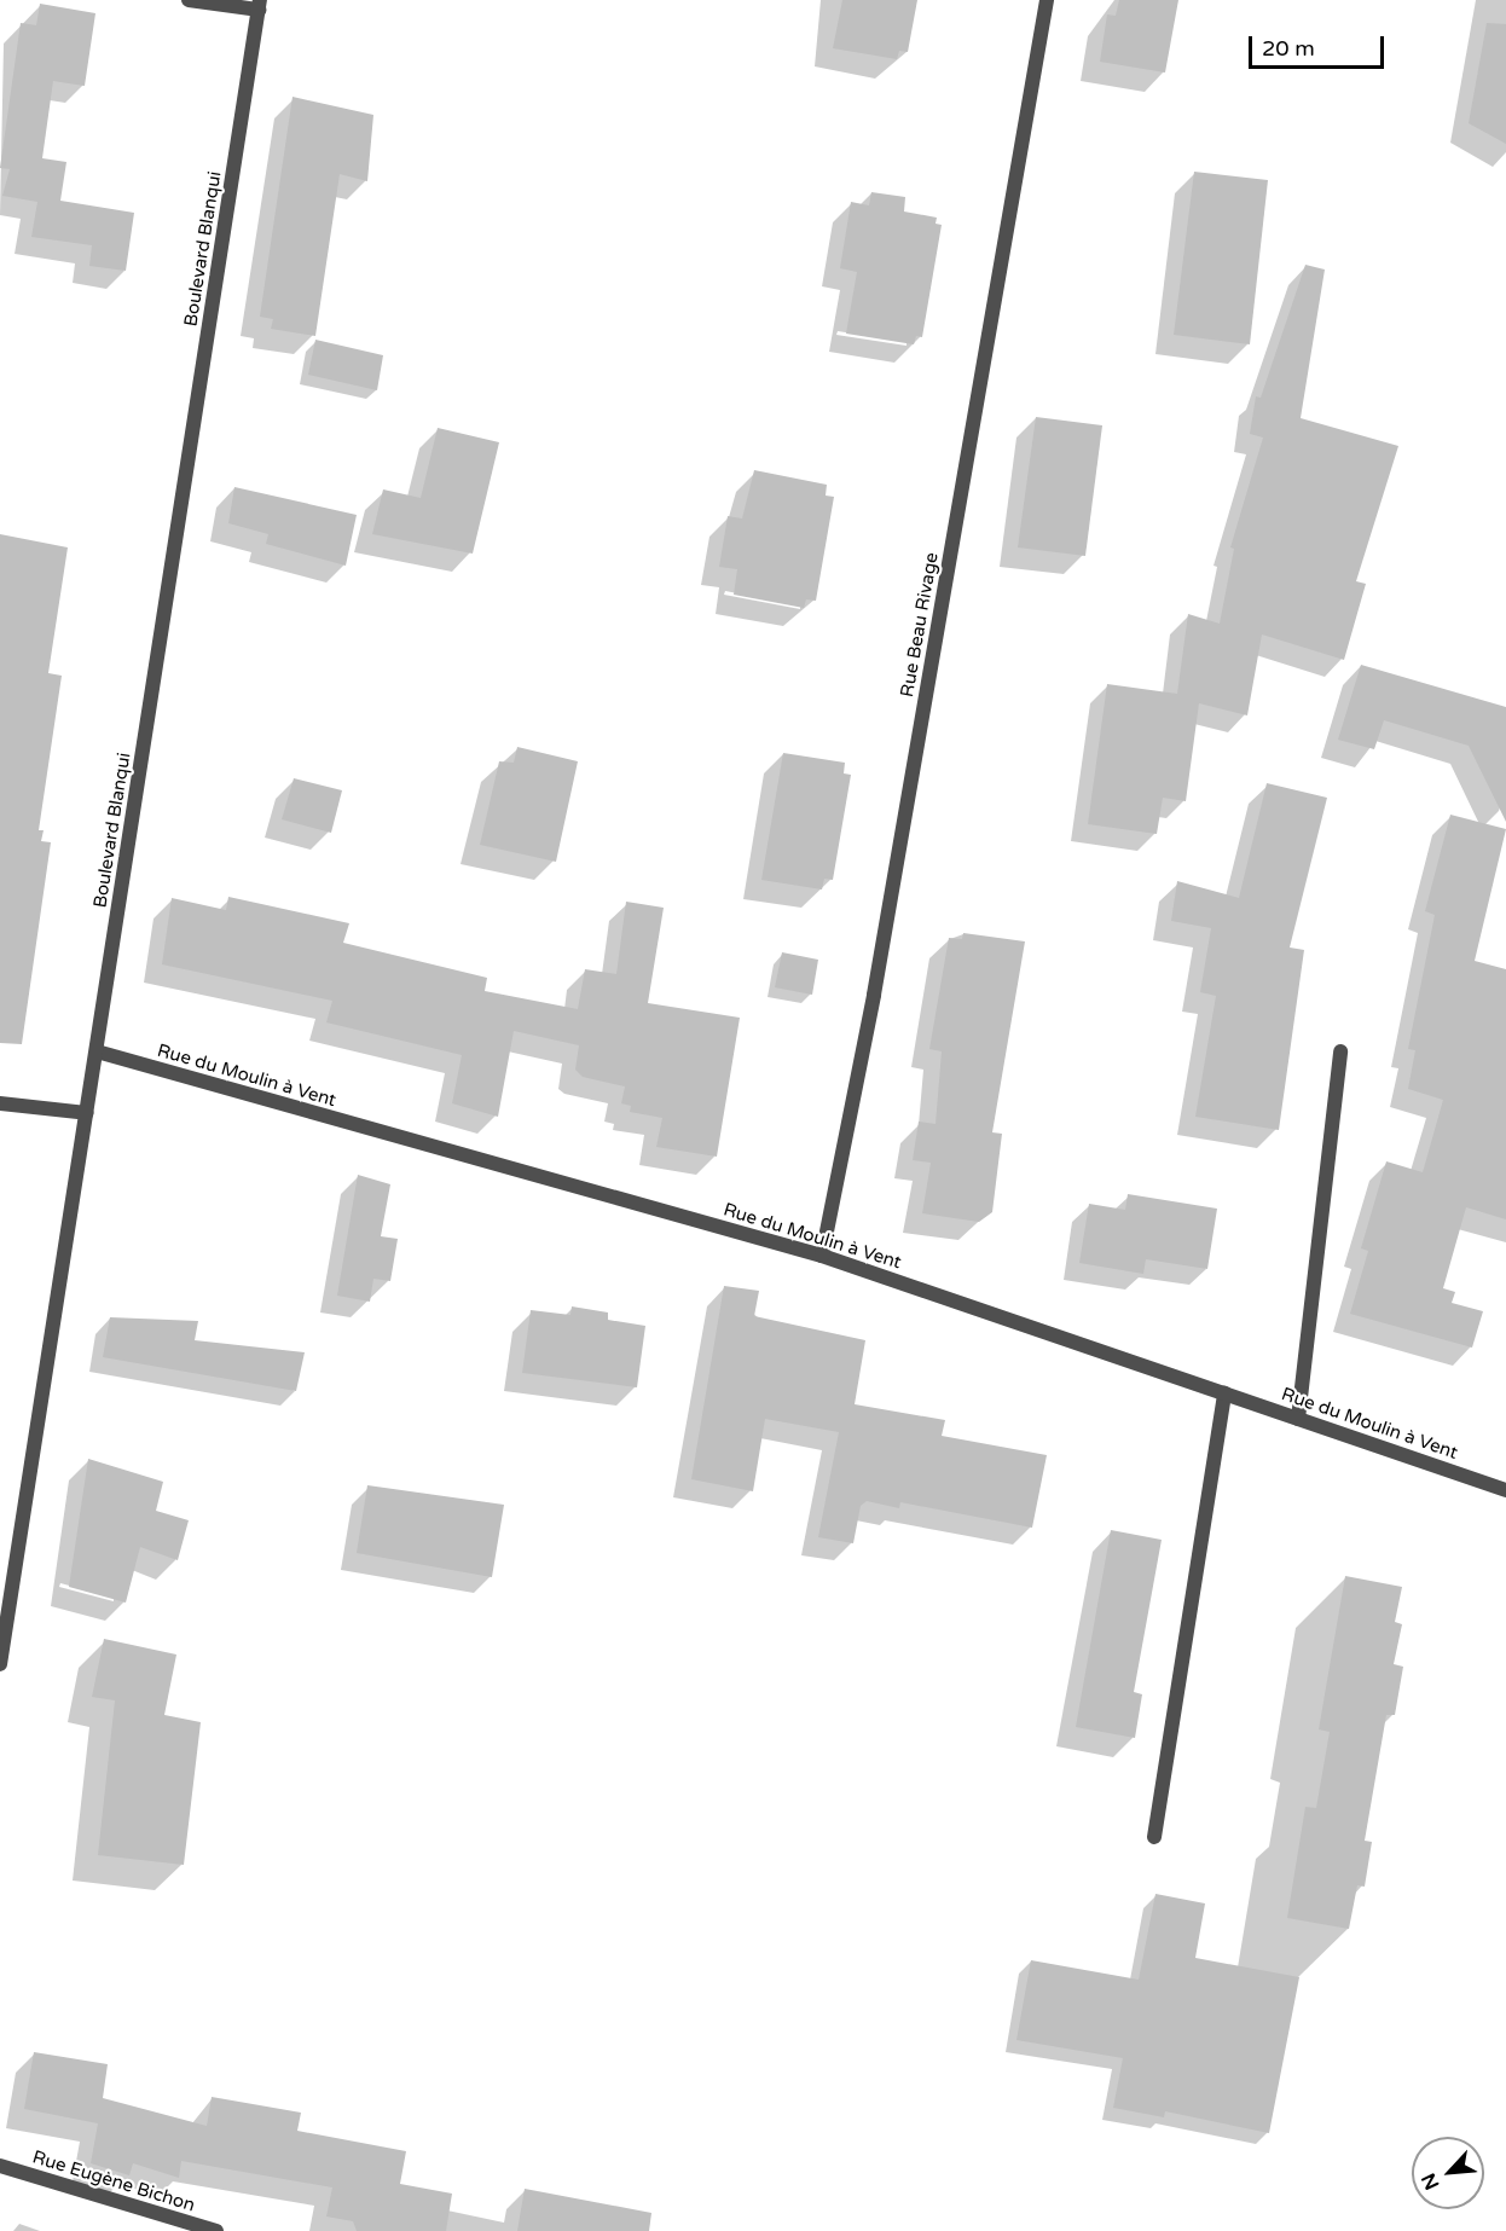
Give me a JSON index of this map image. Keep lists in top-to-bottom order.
{
  "streets": {
    "street": [
      "Boulevard Blanqui",
      "Rue Beau Rivage",
      "Rue du Moulin à Vent",
      "Rue Eugène Bichon"
    ]
  },
  "crossings": [
    ["Boulevard Blanqui", "Rue du Moulin à Vent"],
    ["Rue Beau Rivage", "Rue du Moulin à Vent"]
  ],
  "scale_bar": "20 m",
  "north": "bottom left"
}
